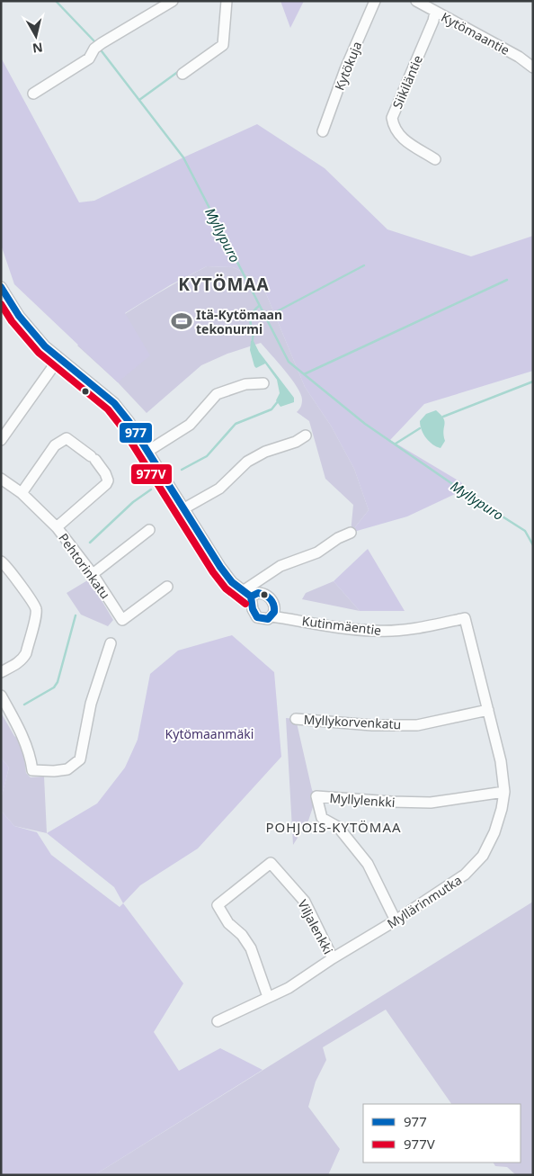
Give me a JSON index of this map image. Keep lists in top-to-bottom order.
{
  "streets": {
    "street": [
      "Kytömaantie",
      "Kytökuja",
      "Siikiläntie",
      "Pehtorinkatu",
      "Kutinmäentie",
      "Myllykorvenkatu",
      "Myllylenkki",
      "Myllärinmutka",
      "Viljalenkki"
    ]
  },
  "crossings": [
    ["Kytömaantie", "Siikiläntie"],
    ["Kutinmäentie", "Myllärinmutka"],
    ["Myllykorvenkatu", "Myllärinmutka"],
    ["Myllylenkki", "Myllärinmutka"],
    ["Myllärinmutka", "Viljalenkki"]
  ],
  "districts": ["KYTÖMAA", "POHJOIS-KYTÖMAA"],
  "water": ["Myllypuro"],
  "parks": ["Kytömaanmäki"],
  "places": {
    "sports": ["Itä-Kytömaan tekonurmi"]
  },
  "lines": ["transit line 977", "transit line 977V"],
  "legend": ["977", "977V"],
  "north": "bottom"
}
